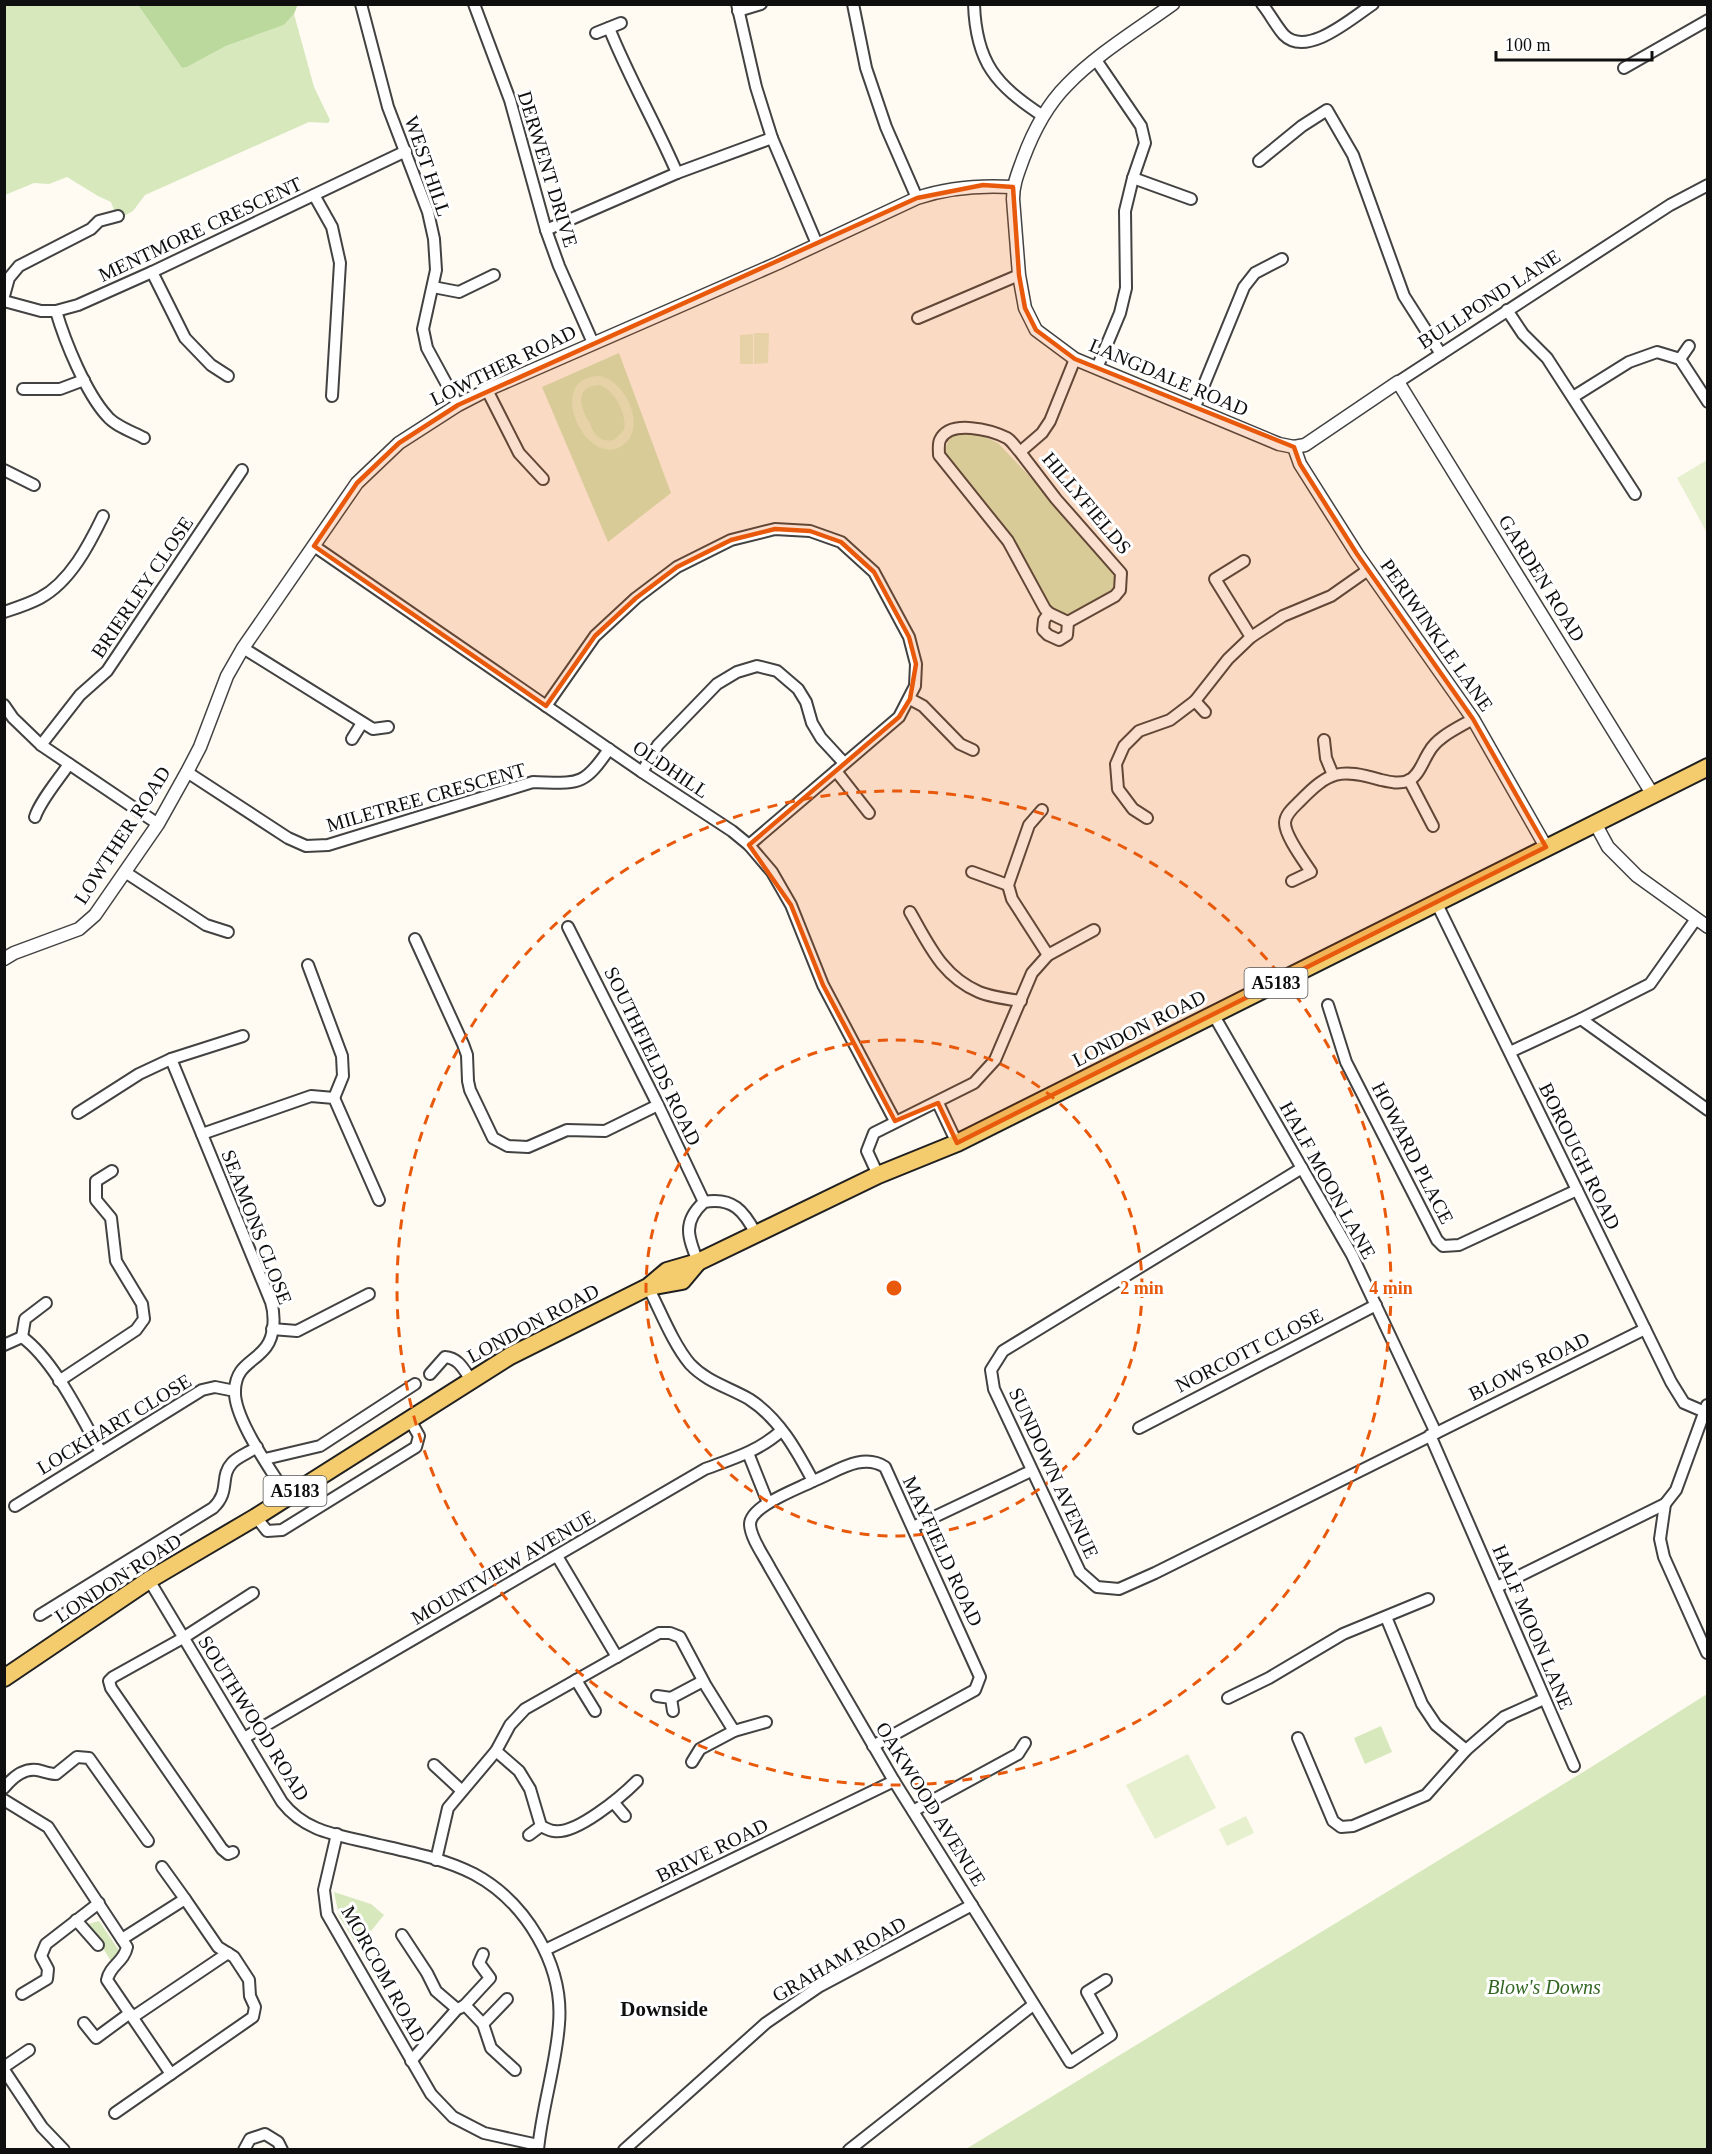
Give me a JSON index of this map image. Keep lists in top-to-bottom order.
{
  "streets": {
    "main road": ["A5183", "LONDON ROAD"],
    "street": [
      "WEST HILL",
      "DERWENT DRIVE",
      "MENTMORE CRESCENT",
      "BULLPOND LANE",
      "LOWTHER ROAD",
      "LANGDALE ROAD",
      "HILLYFIELDS",
      "GARDEN ROAD",
      "BRIERLEY CLOSE",
      "PERIWINKLE LANE",
      "OLDHILL",
      "MILETREE CRESCENT",
      "SOUTHFIELDS ROAD",
      "HOWARD PLACE",
      "BOROUGH ROAD",
      "HALF MOON LANE",
      "SEAMONS CLOSE",
      "NORCOTT CLOSE",
      "BLOWS ROAD",
      "LOCKHART CLOSE",
      "SUNDOWN AVENUE",
      "MAYFIELD ROAD",
      "MOUNTVIEW AVENUE",
      "SOUTHWOOD ROAD",
      "OAKWOOD AVENUE",
      "BRIVE ROAD",
      "GRAHAM ROAD",
      "MORCOM ROAD"
    ]
  },
  "crossings": [
    ["WEST HILL", "MENTMORE CRESCENT"],
    ["WEST HILL", "LOWTHER ROAD"],
    ["DERWENT DRIVE", "LOWTHER ROAD"],
    ["BULLPOND LANE", "LANGDALE ROAD"],
    ["BULLPOND LANE", "GARDEN ROAD"],
    ["BULLPOND LANE", "PERIWINKLE LANE"],
    ["LOWTHER ROAD", "LANGDALE ROAD"],
    ["LOWTHER ROAD", "OLDHILL"],
    ["LOWTHER ROAD", "MILETREE CRESCENT"],
    ["LANGDALE ROAD", "HILLYFIELDS"],
    ["LANGDALE ROAD", "PERIWINKLE LANE"],
    ["GARDEN ROAD", "A5183"],
    ["PERIWINKLE LANE", "LONDON ROAD"],
    ["OLDHILL", "MILETREE CRESCENT"],
    ["A5183", "LONDON ROAD"],
    ["LONDON ROAD", "BOROUGH ROAD"],
    ["LONDON ROAD", "HALF MOON LANE"],
    ["LONDON ROAD", "SOUTHWOOD ROAD"],
    ["HOWARD PLACE", "BOROUGH ROAD"],
    ["BOROUGH ROAD", "BLOWS ROAD"],
    ["HALF MOON LANE", "NORCOTT CLOSE"],
    ["HALF MOON LANE", "BLOWS ROAD"],
    ["HALF MOON LANE", "SUNDOWN AVENUE"],
    ["SEAMONS CLOSE", "LOCKHART CLOSE"],
    ["BLOWS ROAD", "SUNDOWN AVENUE"],
    ["MAYFIELD ROAD", "OAKWOOD AVENUE"],
    ["MOUNTVIEW AVENUE", "SOUTHWOOD ROAD"],
    ["SOUTHWOOD ROAD", "BRIVE ROAD"],
    ["SOUTHWOOD ROAD", "MORCOM ROAD"],
    ["OAKWOOD AVENUE", "BRIVE ROAD"],
    ["OAKWOOD AVENUE", "GRAHAM ROAD"]
  ],
  "districts": ["Downside"],
  "parks": ["Blow's Downs"],
  "scale_bar": "100 m",
  "rings": ["2 min", "4 min"]
}
